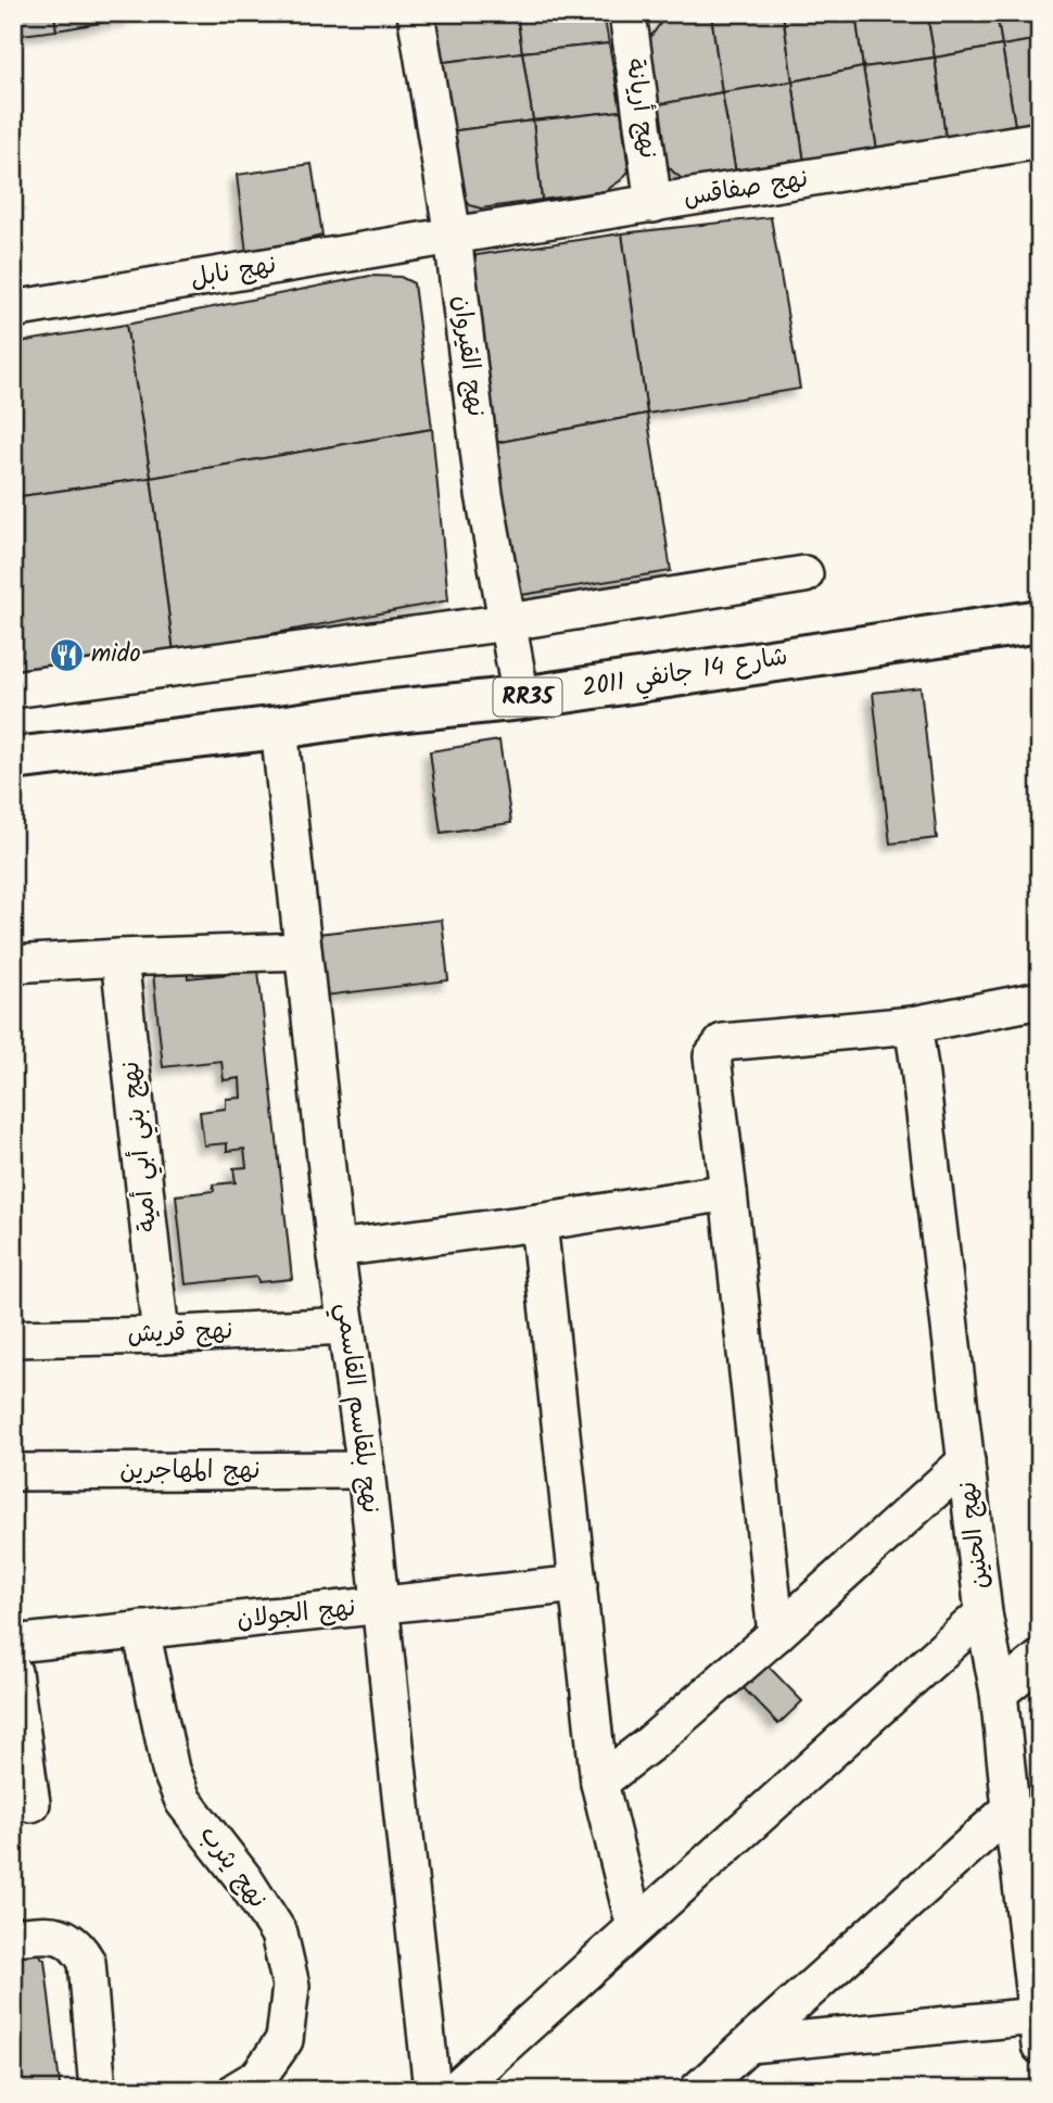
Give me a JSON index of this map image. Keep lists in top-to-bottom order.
{
  "streets": {
    "main road": ["شارع 14 جانفي 2011", "RR35"],
    "street": [
      "نهج أريانة",
      "نهج صفاقس",
      "نهج نابل",
      "نهج القيروان",
      "نهج بني أبي أمية",
      "نهج قريش",
      "نهج بلقاسم القاسمي",
      "نهج المهاجرين",
      "نهج الحنين",
      "نهج الجولان",
      "نهج يثرب"
    ]
  },
  "crossings": [
    ["نهج أريانة", "نهج صفاقس"],
    ["نهج صفاقس", "نهج نابل"],
    ["نهج صفاقس", "نهج القيروان"],
    ["نهج نابل", "نهج القيروان"],
    ["نهج القيروان", "شارع 14 جانفي 2011"],
    ["شارع 14 جانفي 2011", "نهج بلقاسم القاسمي"],
    ["نهج بني أبي أمية", "نهج قريش"],
    ["نهج قريش", "نهج بلقاسم القاسمي"],
    ["نهج بلقاسم القاسمي", "نهج المهاجرين"],
    ["نهج بلقاسم القاسمي", "نهج الجولان"],
    ["نهج الجولان", "نهج يثرب"]
  ],
  "places": {
    "restaurant": ["mido"]
  }
}
